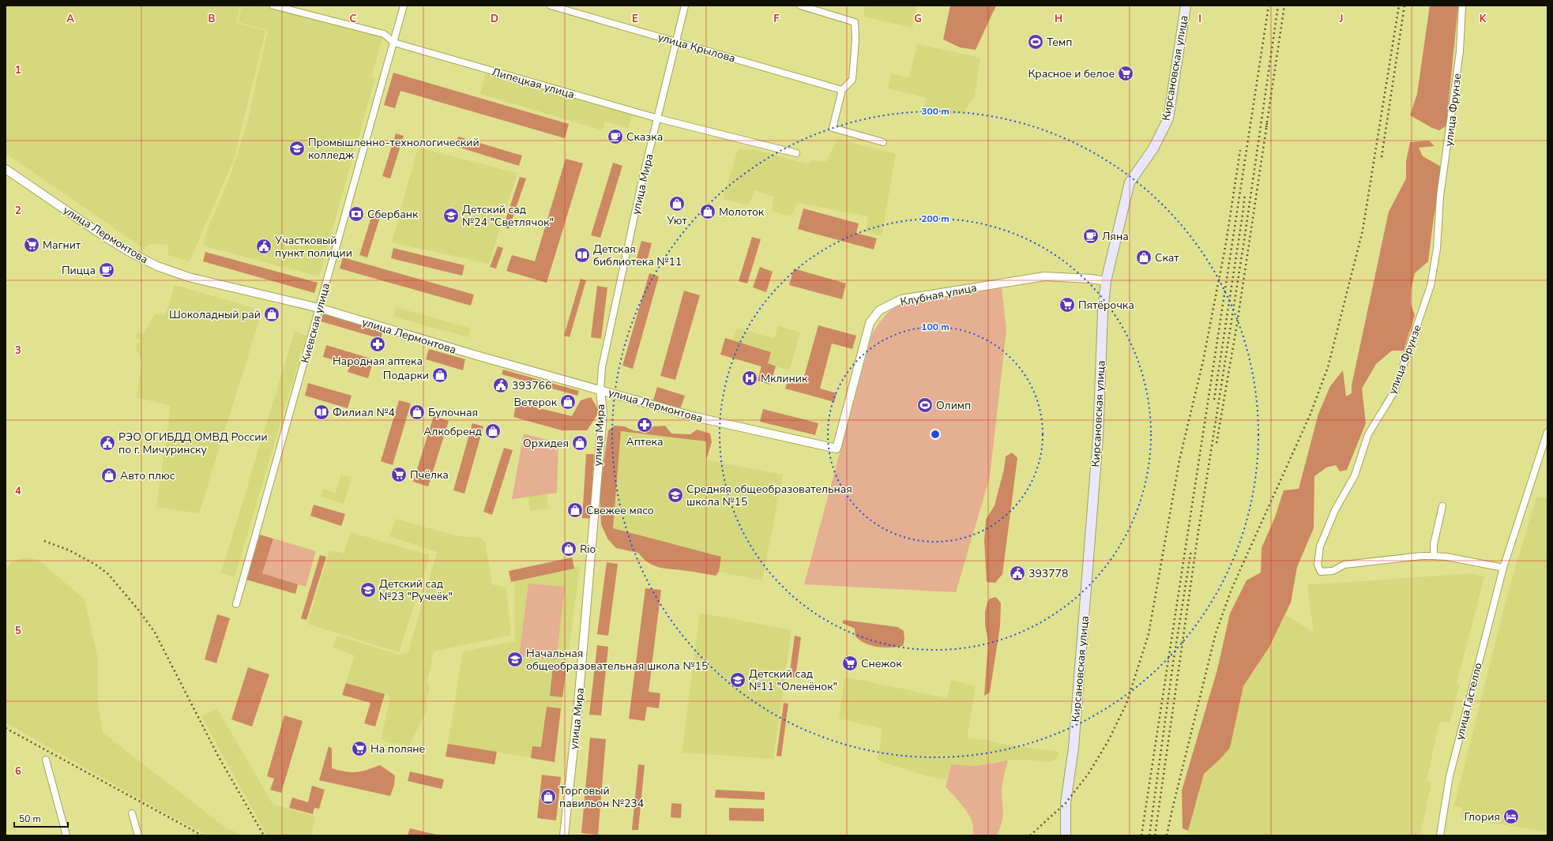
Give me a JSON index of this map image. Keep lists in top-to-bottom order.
{
  "streets": {
    "main road": ["Кирсановская улица"],
    "street": [
      "улица Крылова",
      "Липецкая улица",
      "улица Фрунзе",
      "улица Мира",
      "улица Лермонтова",
      "Клубная улица",
      "Киевская улица",
      "улица Гастелло"
    ]
  },
  "crossings": [
    ["улица Крылова", "улица Мира"],
    ["Кирсановская улица", "Клубная улица"],
    ["Липецкая улица", "улица Мира"],
    ["Липецкая улица", "Киевская улица"],
    ["улица Мира", "улица Лермонтова"],
    ["улица Лермонтова", "Клубная улица"],
    ["улица Лермонтова", "Киевская улица"]
  ],
  "places": {
    "sports": ["Темп", "Олимп"],
    "supermarket": [
      "Красное и белое",
      "Магнит",
      "Пятёрочка",
      "Пчёлка",
      "Снежок",
      "На поляне"
    ],
    "cafe": ["Сказка", "Ляна", "Пицца"],
    "school or university": [
      "Промышленно-технологический колледж",
      "Детский сад №24 \"Светлячок\"",
      "Средняя общеобразовательная школа №15",
      "Детский сад №23 \"Ручеёк\"",
      "Начальная общеобразовательная школа №15",
      "Детский сад №11 \"Оленёнок\""
    ],
    "shop": [
      "Уют",
      "Молоток",
      "Скат",
      "Шоколадный рай",
      "Подарки",
      "Ветерок",
      "Булочная",
      "Алкобренд",
      "Орхидея",
      "Авто плюс",
      "Свежее мясо",
      "Rio",
      "Торговый павильон №234"
    ],
    "bank": ["Сбербанк"],
    "public building": [
      "Участковый пункт полиции",
      "393766",
      "РЭО ОГИБДД ОМВД России по г. Мичуринску",
      "393778"
    ],
    "library": ["Детская библиотека №11", "Филиал №4"],
    "pharmacy": ["Народная аптека", "Аптека"],
    "hospital": ["Мклиник"],
    "hotel": ["Глория"]
  },
  "scale_bar": "50 m",
  "grid": {
    "columns": [
      "A",
      "B",
      "C",
      "D",
      "E",
      "F",
      "G",
      "H",
      "I",
      "J",
      "K"
    ],
    "rows": [
      "1",
      "2",
      "3",
      "4",
      "5",
      "6"
    ]
  },
  "rings": ["300 m", "200 m", "100 m"]
}
